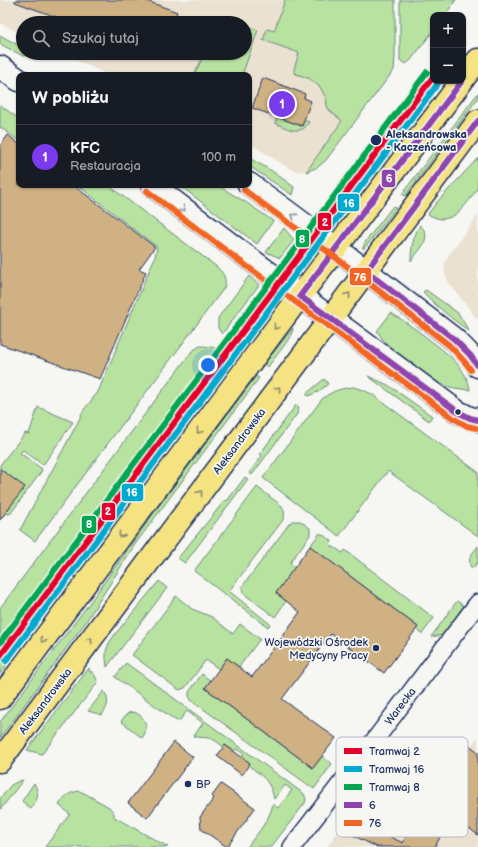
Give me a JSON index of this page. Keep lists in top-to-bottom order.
{
  "streets": {
    "main road": ["Aleksandrowska"],
    "street": ["Warecka"]
  },
  "places": ["Aleksandrowska - Kaczeńcowa", "Wojewódzki Ośrodek Medycyny Pracy", "BP"],
  "lines": [
    "tram line 8",
    "tram line 2",
    "tram line 16",
    "transit line 6",
    "transit line 76"
  ],
  "legend": [
    "Tramwaj 2",
    "Tramwaj 16",
    "Tramwaj 8",
    "6",
    "76"
  ],
  "page": {
    "map_buttons": ["+", "−"],
    "search": "Szukaj tutaj",
    "heading": "W pobliżu",
    "pins": "1",
    "list": [
      {
        "mark": "1",
        "name": "KFC",
        "note": "Restauracja",
        "value": "100 m"
      }
    ]
  }
}
